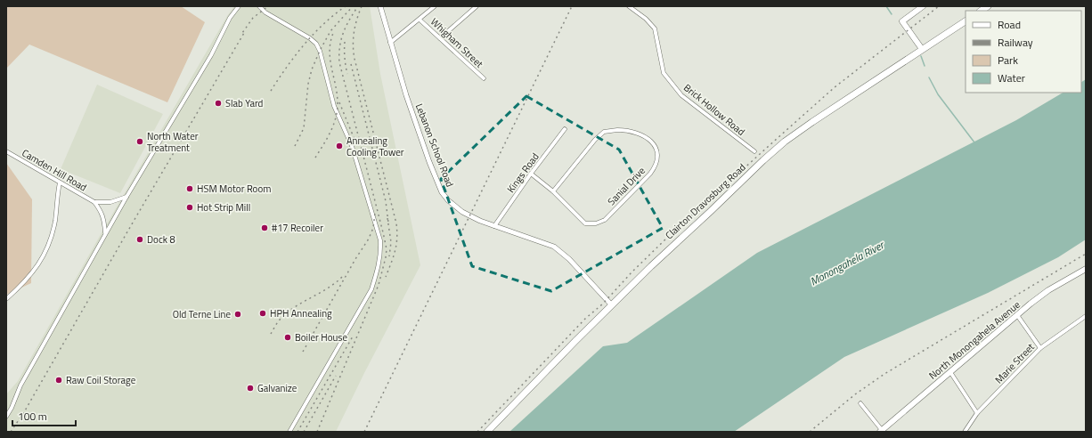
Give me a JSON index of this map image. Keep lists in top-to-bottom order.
{
  "streets": {
    "main road": ["Clairton Dravosburg Road", "North Monongahela Avenue"],
    "street": [
      "Whigham Street",
      "Brick Hollow Road",
      "Lebanon School Road",
      "Camden Hill Road",
      "Kings Road",
      "Sanial Drive",
      "Marie Street"
    ]
  },
  "crossings": [
    ["Lebanon School Road", "Kings Road"],
    ["Lebanon School Road", "Clairton Dravosburg Road"],
    ["Kings Road", "Sanial Drive"]
  ],
  "water": ["Monongahela River"],
  "places": [
    "Slab Yard",
    "North Water Treatment",
    "Annealing Cooling Tower",
    "HSM Motor Room",
    "Hot Strip Mill",
    "#17 Recoiler",
    "Dock 8",
    "HPH Annealing",
    "Old Terne Line",
    "Boiler House",
    "Raw Coil Storage",
    "Galvanize"
  ],
  "legend": [
    "Road",
    "Railway",
    "Park",
    "Water"
  ],
  "scale_bar": "100 m"
}
